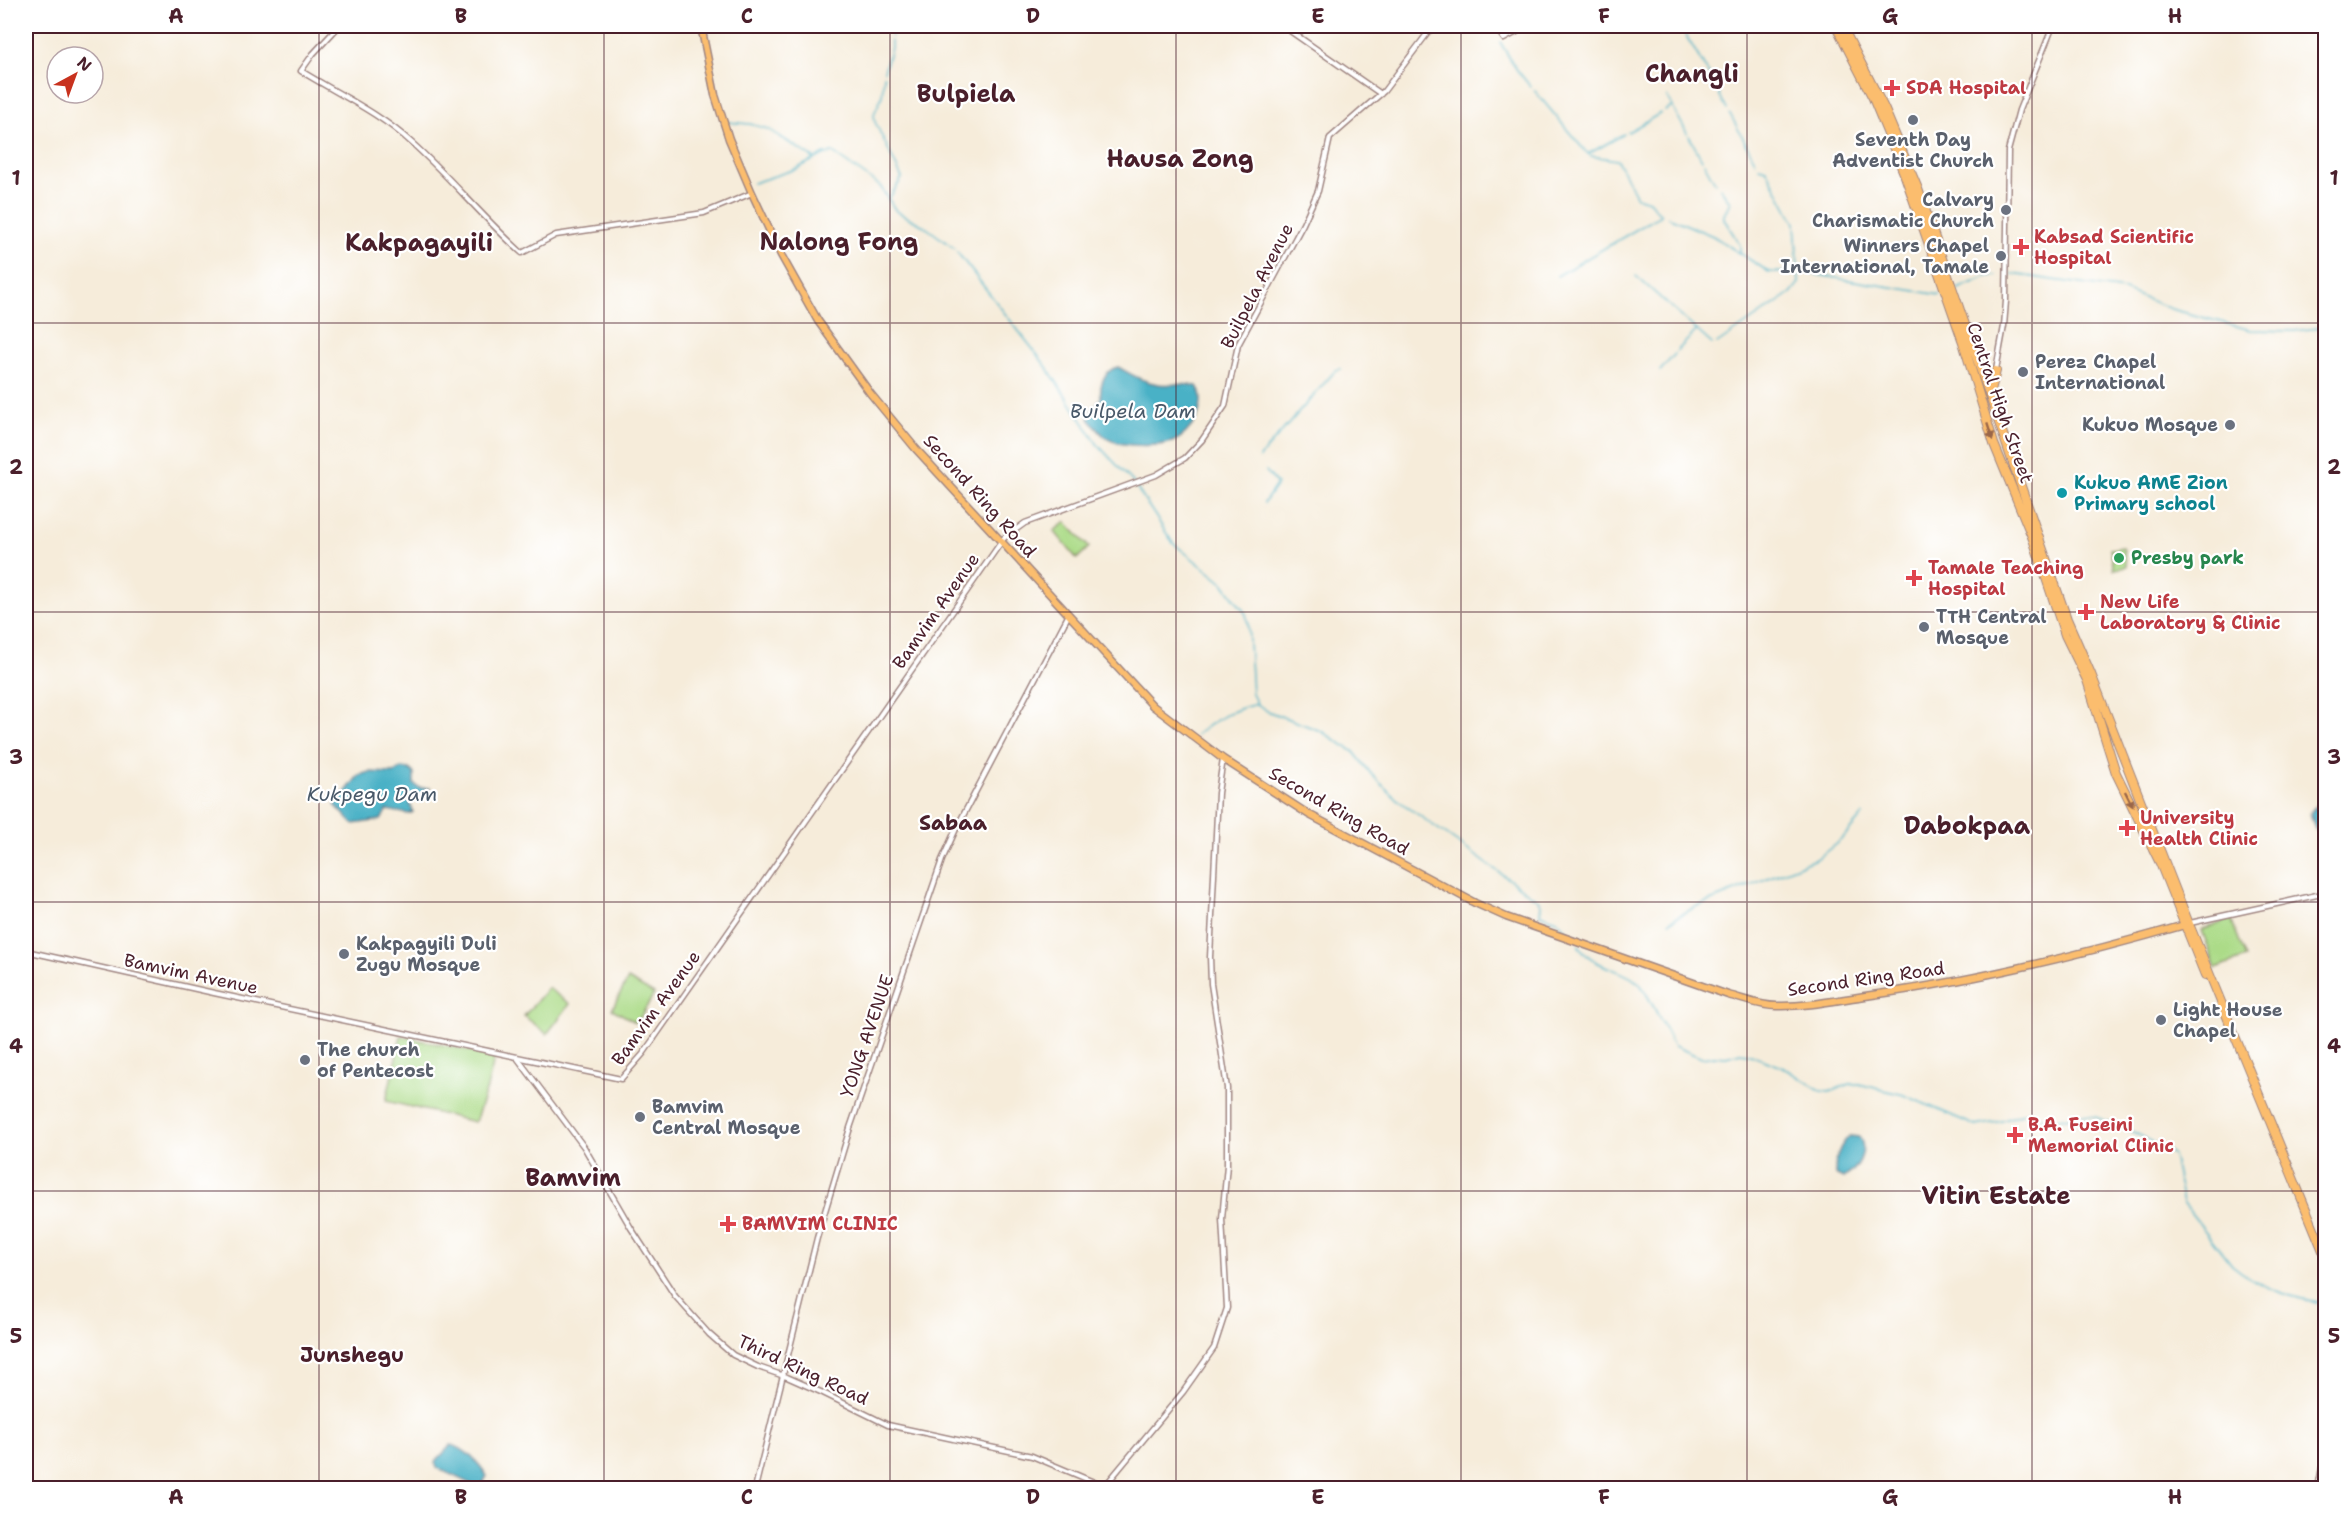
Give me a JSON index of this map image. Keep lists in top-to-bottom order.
{
  "streets": {
    "highway": ["Central High Street"],
    "main road": ["Second Ring Road"],
    "street": [
      "Builpela Avenue",
      "Bamvim Avenue",
      "YONG AVENUE",
      "Third Ring Road"
    ]
  },
  "crossings": [
    ["Builpela Avenue", "Second Ring Road"],
    ["Builpela Avenue", "Bamvim Avenue"],
    ["Central High Street", "Second Ring Road"],
    ["Second Ring Road", "Bamvim Avenue"],
    ["Second Ring Road", "YONG AVENUE"],
    ["Bamvim Avenue", "Third Ring Road"],
    ["YONG AVENUE", "Third Ring Road"]
  ],
  "districts": [
    "Changli",
    "Bulpiela",
    "Hausa Zong",
    "Nalong Fong",
    "Kakpagayili",
    "Sabaa",
    "Dabokpaa",
    "Bamvim",
    "Vitin Estate",
    "Junshegu"
  ],
  "water": ["Builpela Dam", "Kukpegu Dam"],
  "places": {
    "health": [
      "SDA Hospital",
      "Kabsad Scientific Hospital",
      "Tamale Teaching Hospital",
      "New Life Laboratory & Clinic",
      "University Health Clinic",
      "B.A. Fuseini Memorial Clinic",
      "BAMVIM CLINIC"
    ],
    "other": [
      "Seventh Day Adventist Church",
      "Calvary Charismatic Church",
      "Winners Chapel International, Tamale",
      "Perez Chapel International",
      "Kukuo Mosque",
      "Kukuo AME Zion Primary school",
      "Presby park",
      "TTH Central Mosque",
      "Kakpagyili Duli Zugu Mosque",
      "Light House Chapel",
      "The church of Pentecost",
      "Bamvim Central Mosque"
    ]
  },
  "north": "top right",
  "grid": {
    "columns": [
      "A",
      "B",
      "C",
      "D",
      "E",
      "F",
      "G",
      "H"
    ],
    "rows": [
      "1",
      "2",
      "3",
      "4",
      "5"
    ]
  }
}
